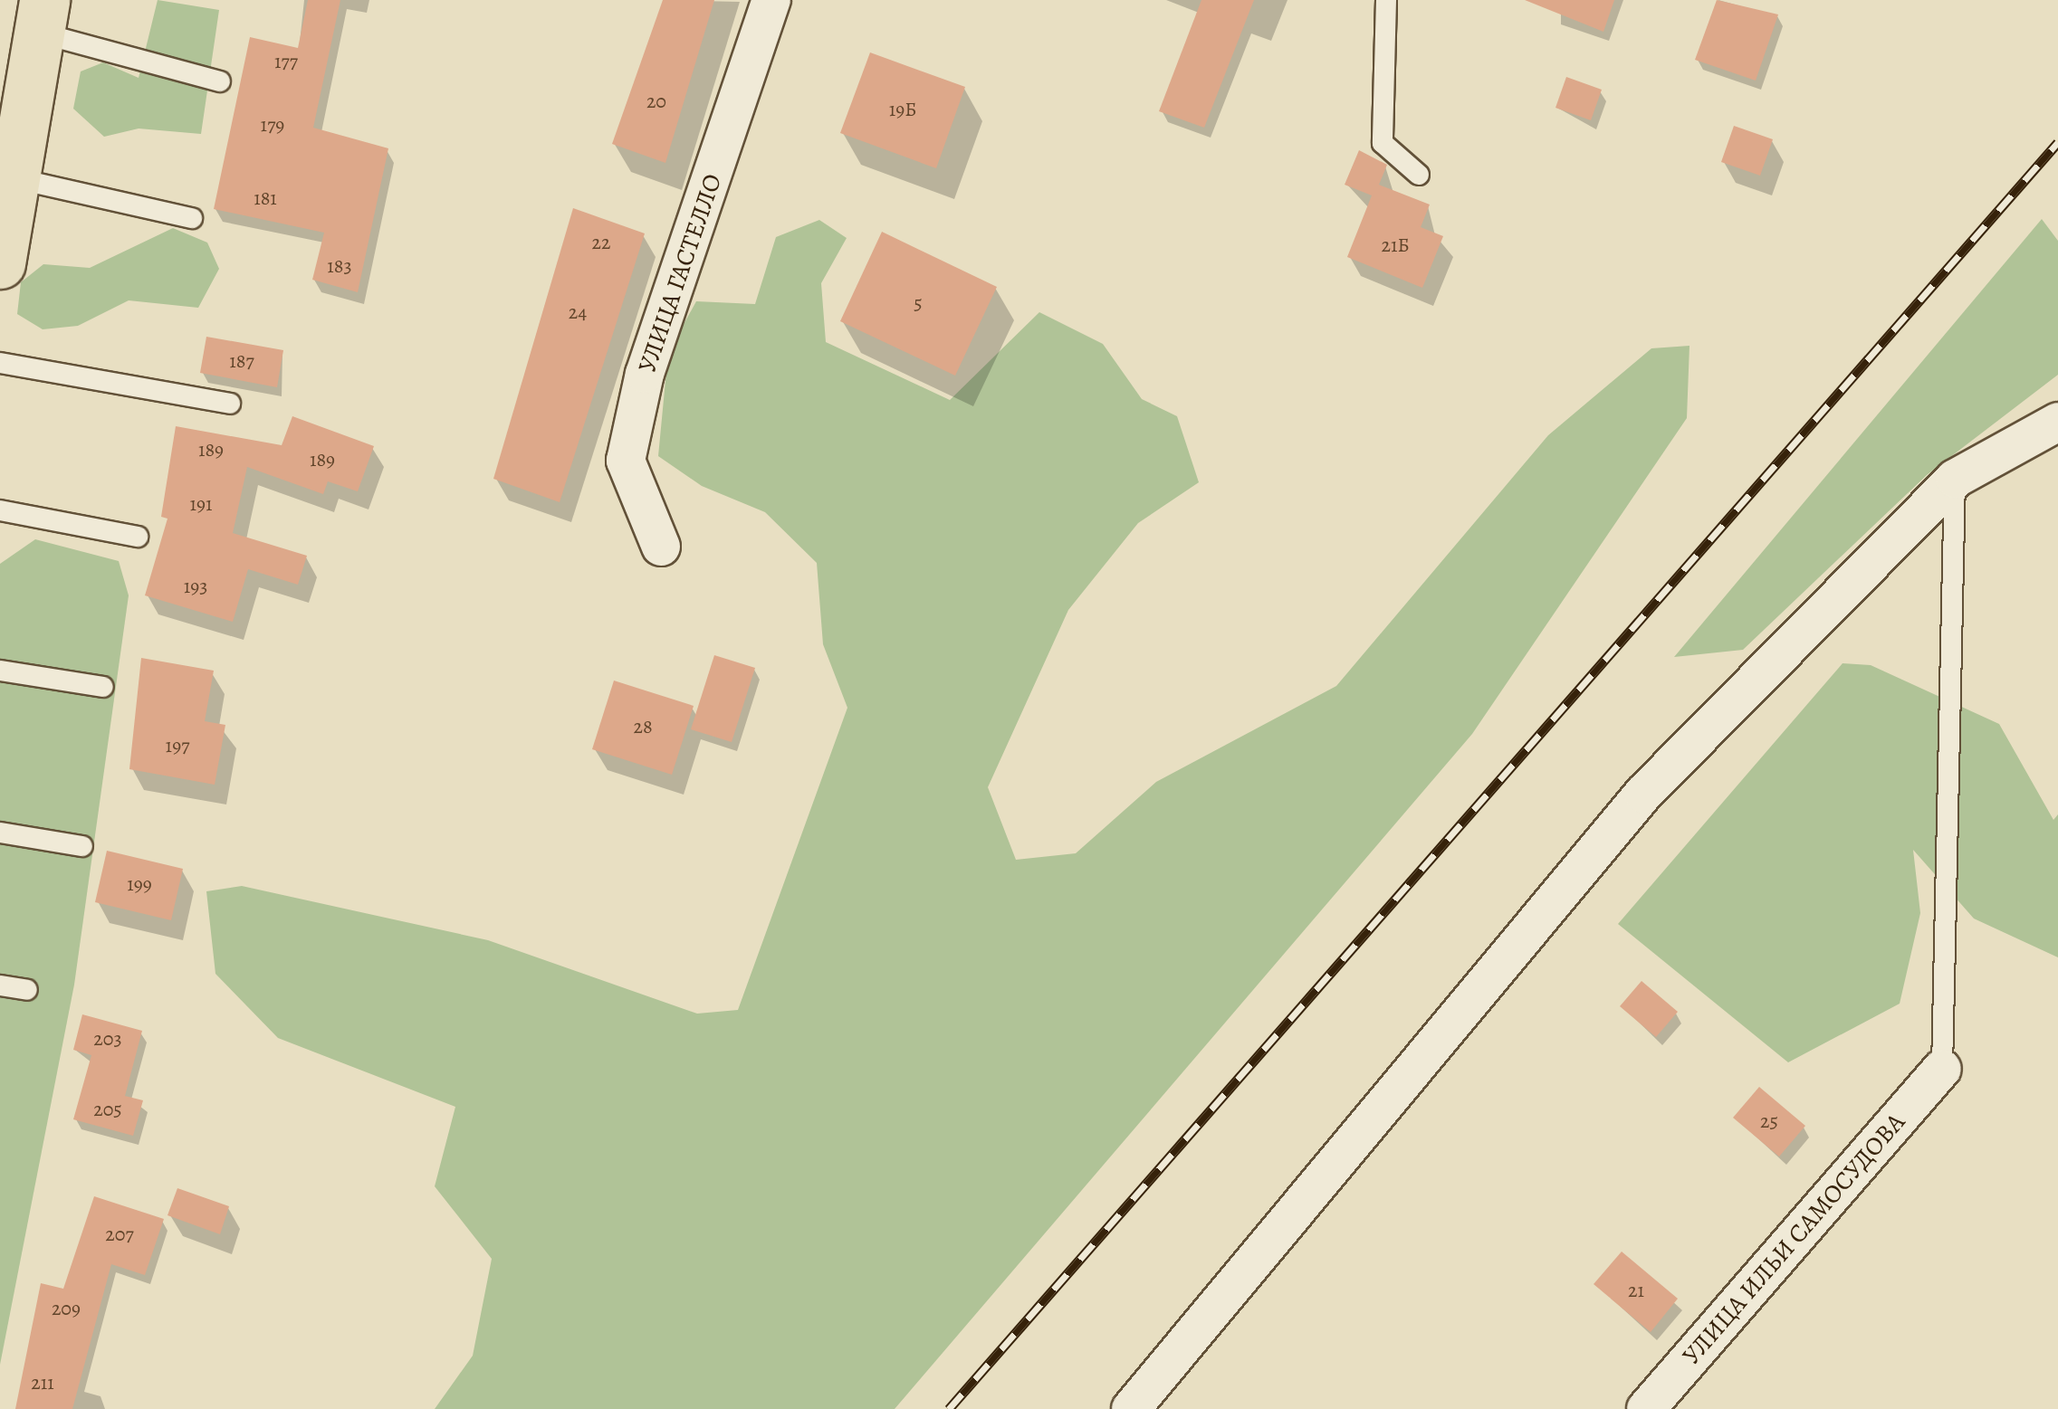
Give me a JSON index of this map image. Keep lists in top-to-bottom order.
{
  "streets": {
    "street": ["УЛИЦА ГАСТЕЛЛО", "УЛИЦА ИЛЬИ САМОСУДОВА"]
  },
  "house_numbers": [
    "177",
    "20",
    "19Б",
    "179",
    "181",
    "22",
    "21Б",
    "183",
    "5",
    "24",
    "187",
    "189",
    "189",
    "191",
    "193",
    "28",
    "197",
    "199",
    "203",
    "205",
    "25",
    "207",
    "21",
    "209",
    "211"
  ]
}
